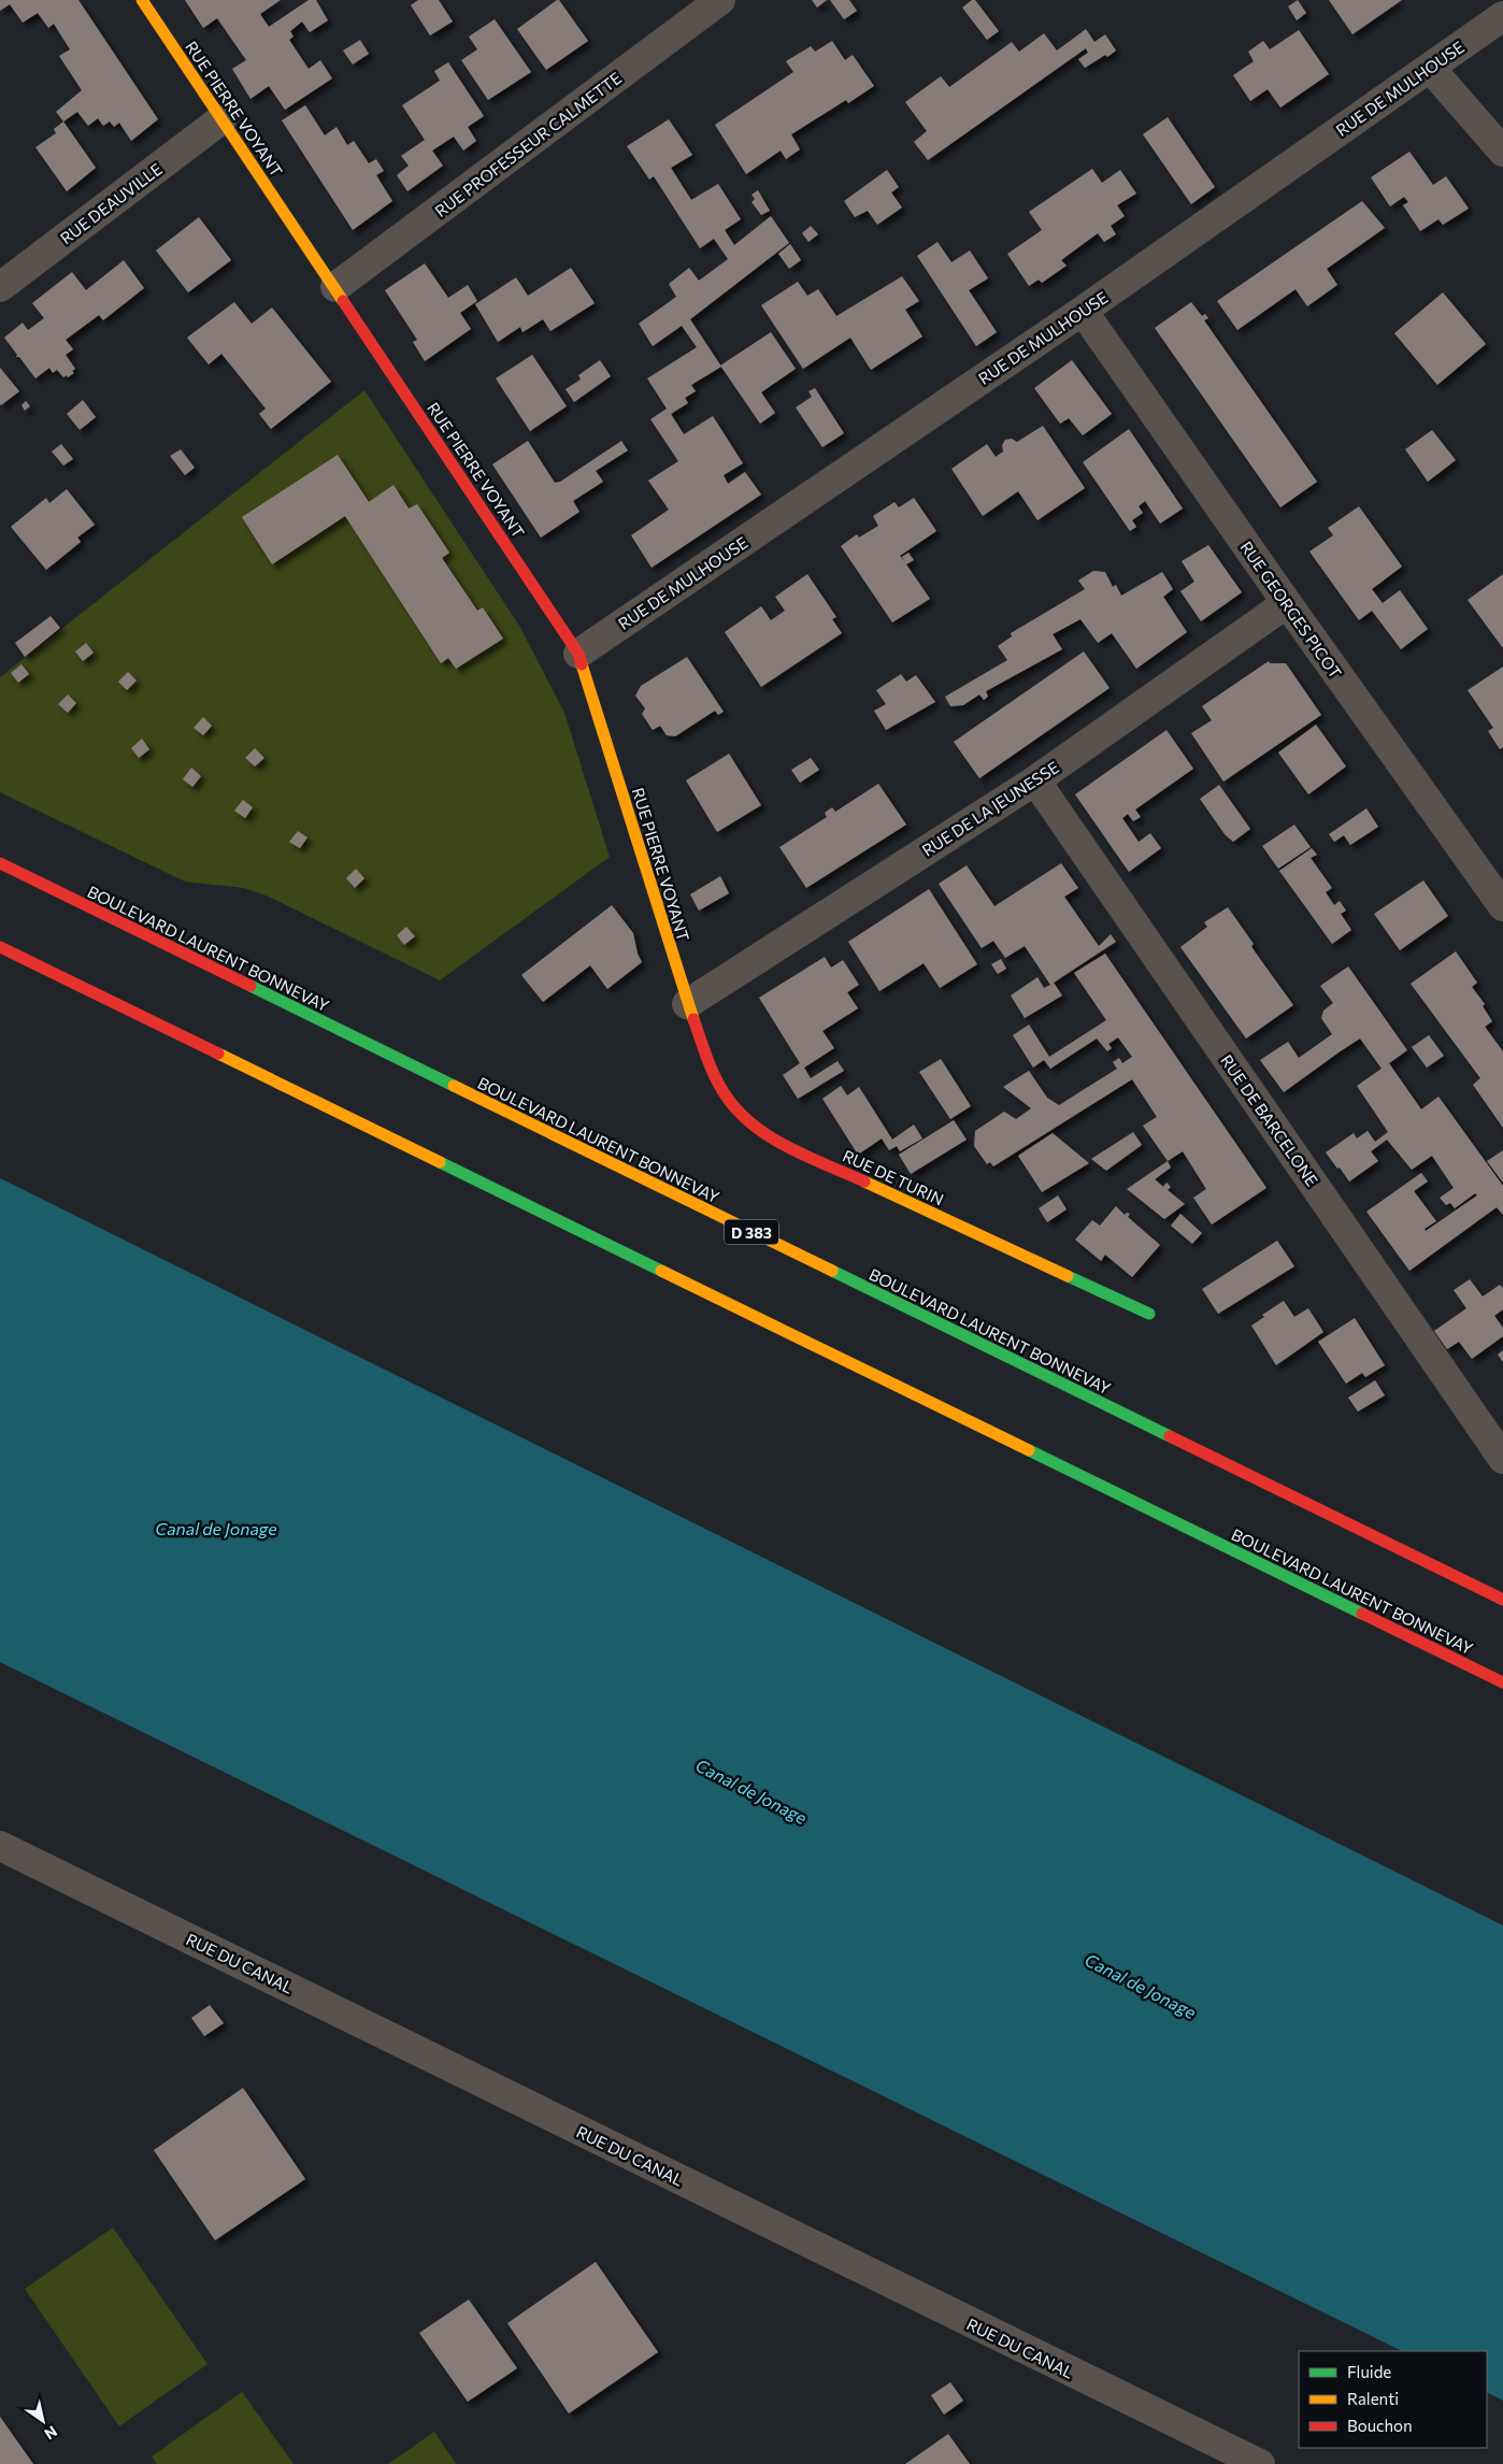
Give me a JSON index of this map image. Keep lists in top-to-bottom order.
{
  "streets": {
    "main road": [
      "RUE PIERRE VOYANT",
      "BOULEVARD LAURENT BONNEVAY",
      "RUE DE TURIN",
      "D 383"
    ],
    "street": [
      "RUE DE MULHOUSE",
      "RUE PROFESSEUR CALMETTE",
      "RUE DEAUVILLE",
      "RUE GEORGES PICOT",
      "RUE DE LA JEUNESSE",
      "RUE DE BARCELONE",
      "RUE DU CANAL"
    ]
  },
  "crossings": [
    ["RUE DE MULHOUSE", "RUE PIERRE VOYANT"],
    ["RUE DE MULHOUSE", "RUE GEORGES PICOT"],
    ["RUE PIERRE VOYANT", "RUE PROFESSEUR CALMETTE"],
    ["RUE PIERRE VOYANT", "RUE DEAUVILLE"],
    ["RUE PIERRE VOYANT", "RUE DE LA JEUNESSE"],
    ["RUE PIERRE VOYANT", "RUE DE TURIN"],
    ["RUE GEORGES PICOT", "RUE DE LA JEUNESSE"],
    ["RUE DE LA JEUNESSE", "RUE DE BARCELONE"],
    ["RUE DE LA JEUNESSE", "RUE DE TURIN"]
  ],
  "water": ["Canal de Jonage"],
  "legend": ["Fluide", "Ralenti", "Bouchon"],
  "north": "bottom right"
}
